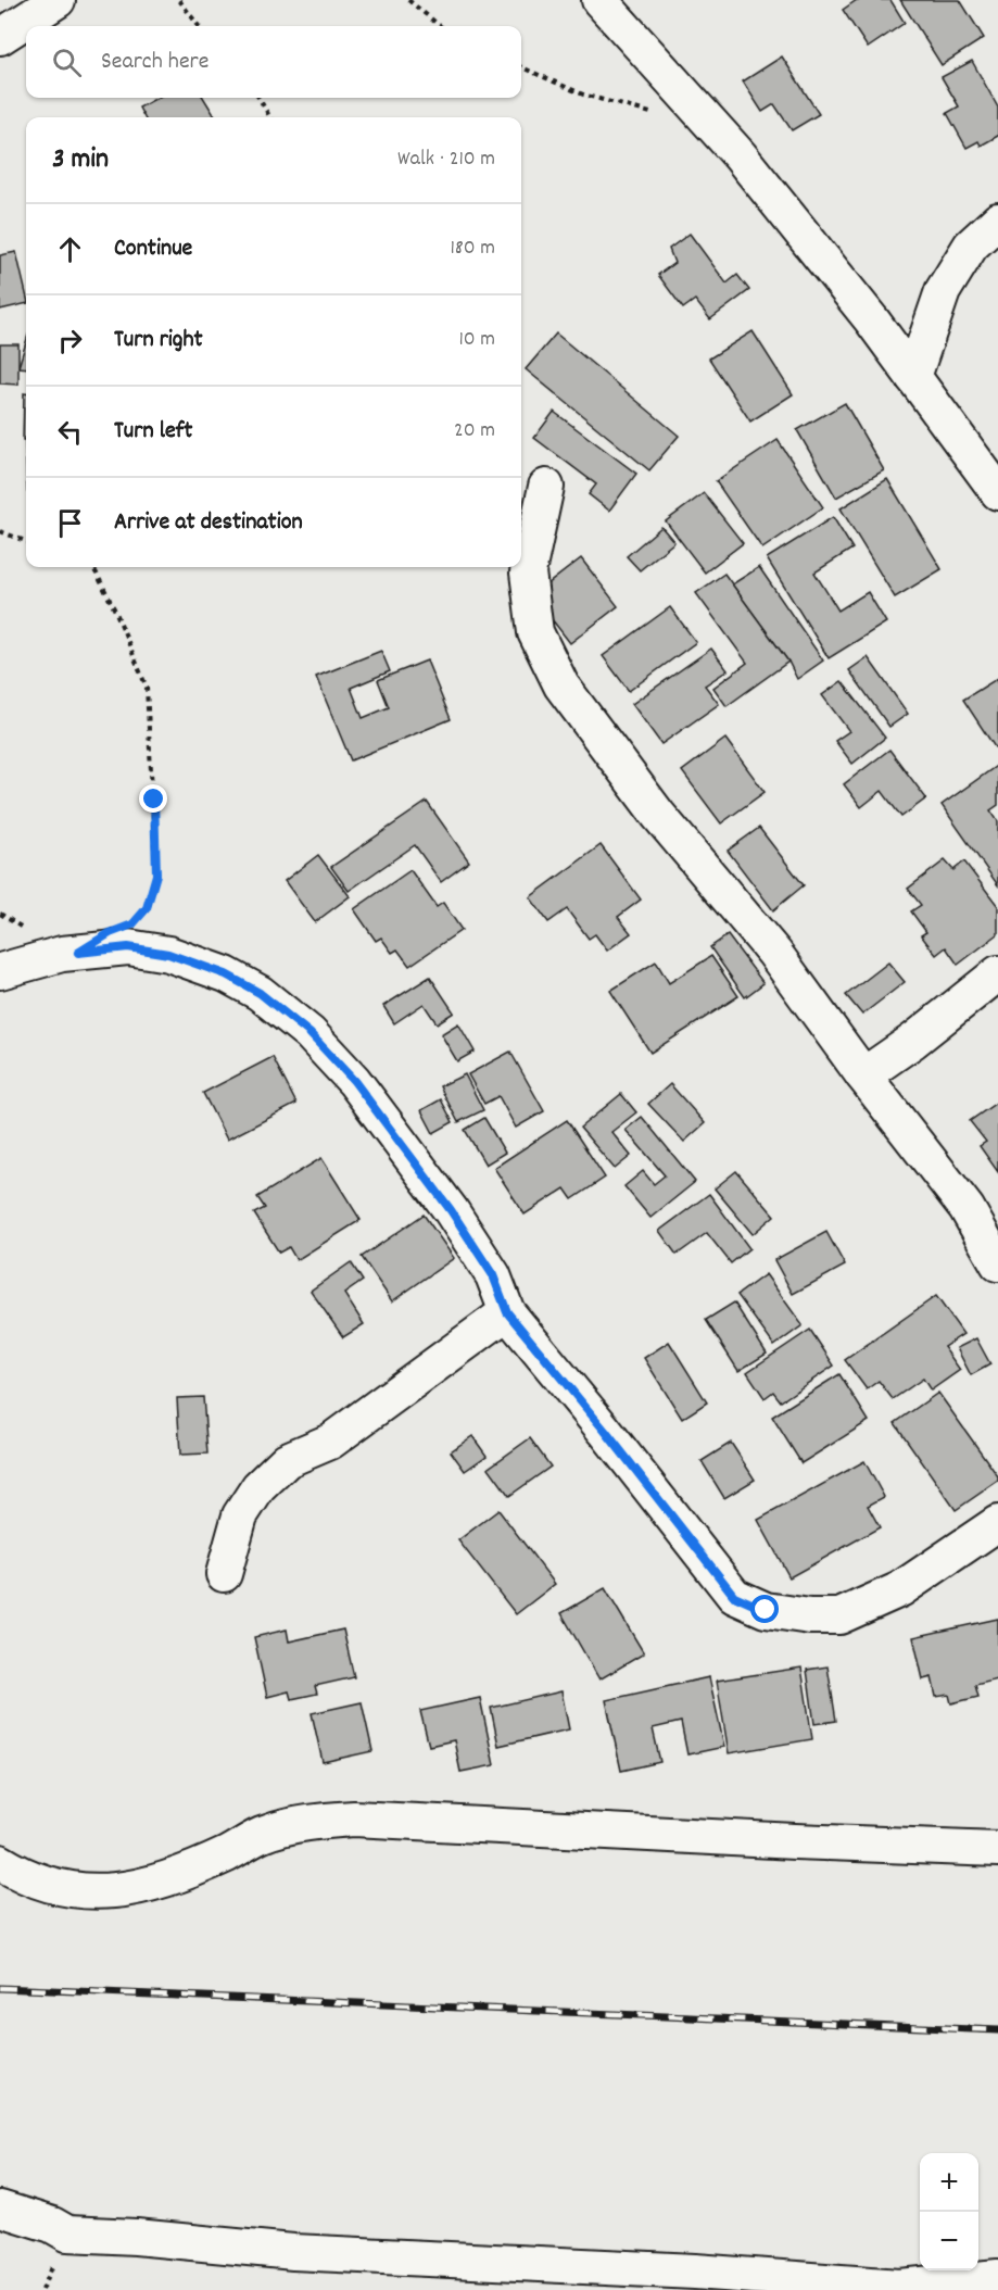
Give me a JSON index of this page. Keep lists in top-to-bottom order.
{
  "page": {
    "search": "Search here",
    "heading": ["3 min", "Walk · 210 m"],
    "list": [
      ["Continue", "180 m"],
      ["Turn right", "10 m"],
      ["Turn left", "20 m"],
      "Arrive at destination"
    ],
    "map_buttons": ["+", "−"]
  }
}
